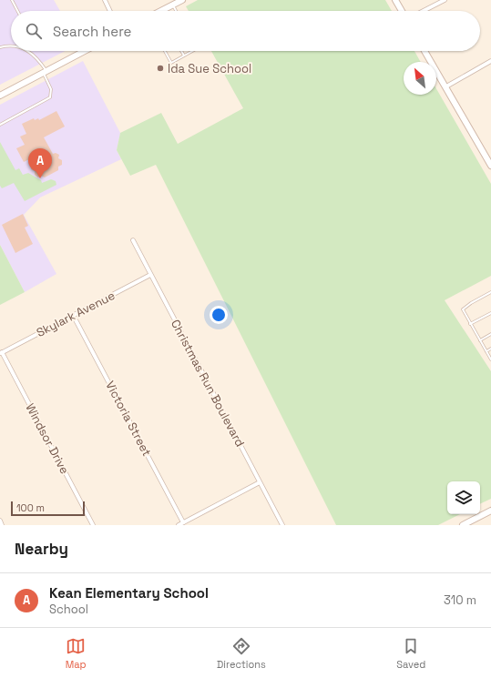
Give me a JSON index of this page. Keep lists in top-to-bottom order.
{
  "streets": {
    "street": [
      "Skylark Avenue",
      "Christmas Run Boulevard",
      "Victoria Street",
      "Windsor Drive"
    ]
  },
  "crossings": [
    ["Skylark Avenue", "Christmas Run Boulevard"],
    ["Skylark Avenue", "Victoria Street"],
    ["Skylark Avenue", "Windsor Drive"]
  ],
  "places": ["Ida Sue School"],
  "scale_bar": "100 m",
  "north": "top left",
  "page": {
    "search": "Search here",
    "pins": "A",
    "scale": "100 m",
    "heading": "Nearby",
    "list": [
      {
        "mark": "A",
        "name": "Kean Elementary School",
        "note": "School",
        "value": "310 m"
      }
    ],
    "nav": ["Map", "Directions", "Saved"]
  }
}
